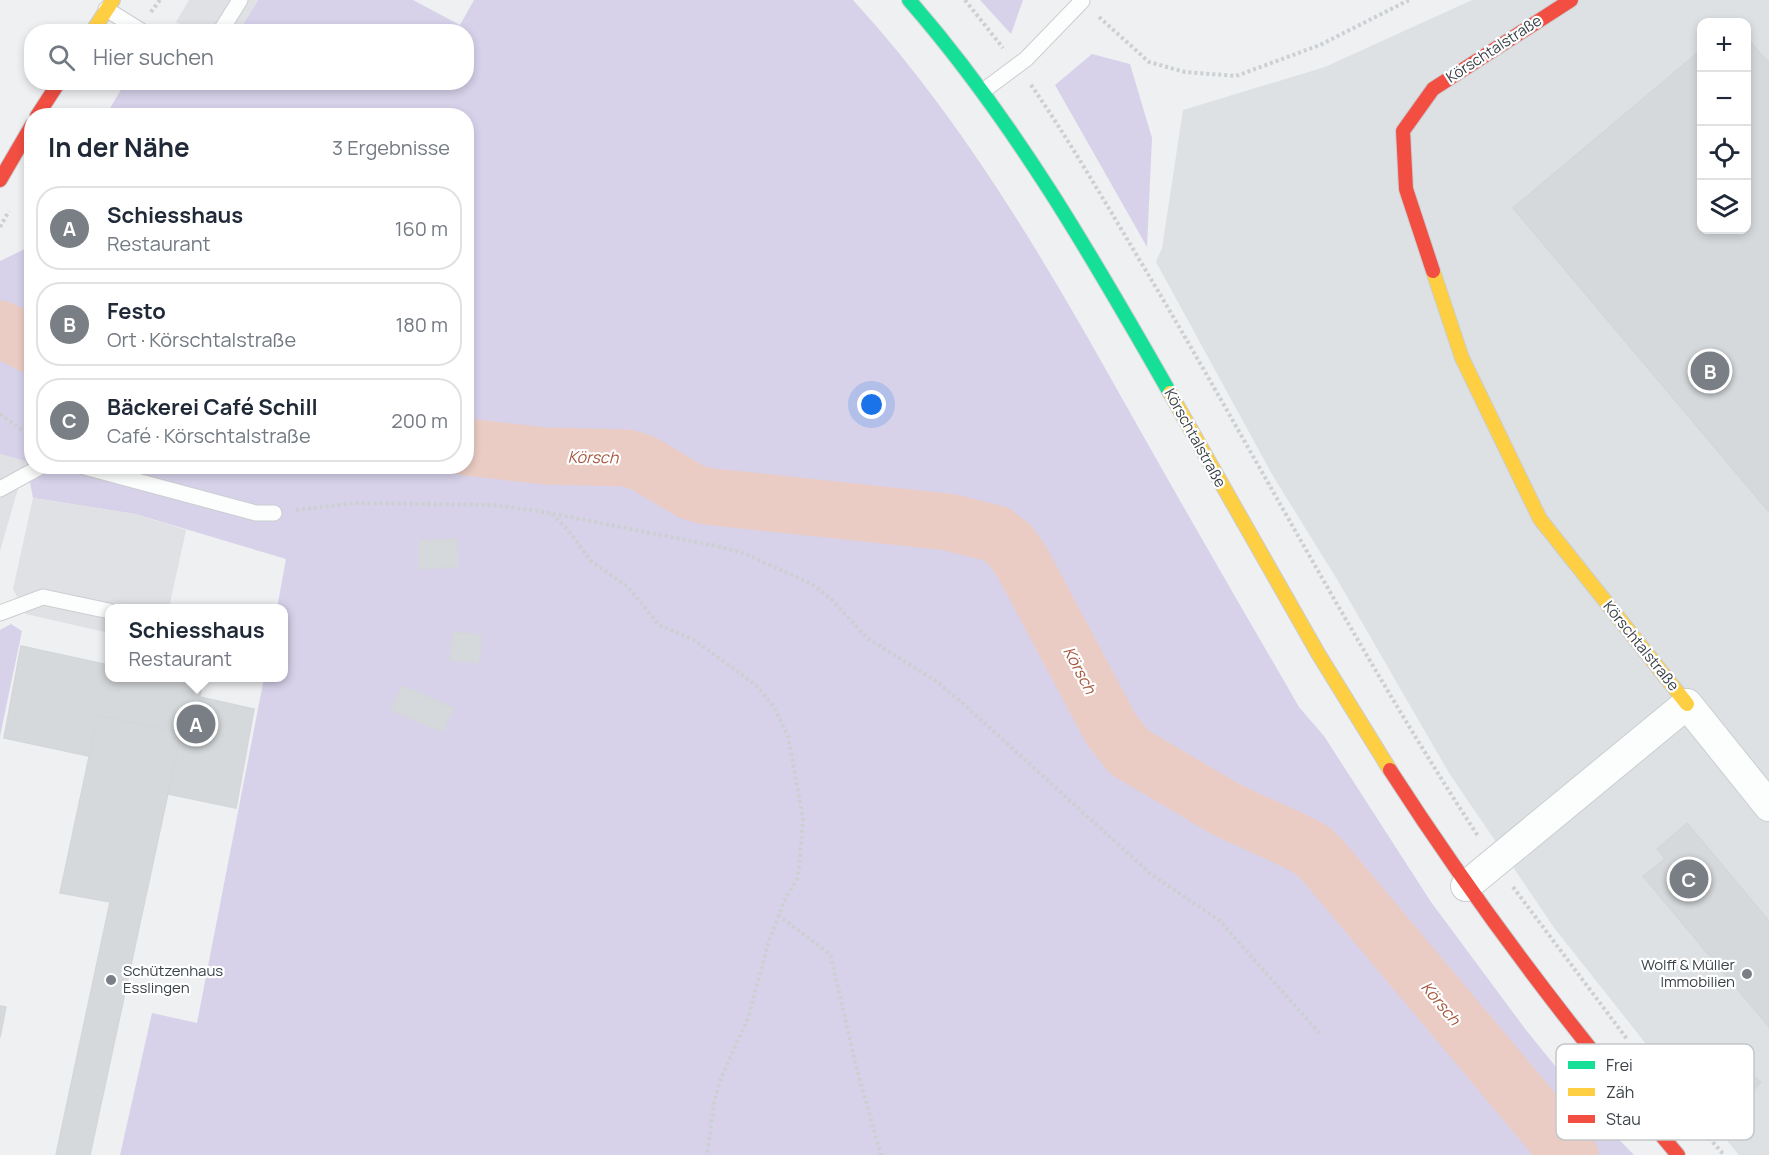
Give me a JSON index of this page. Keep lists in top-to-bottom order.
{
  "streets": {
    "main road": ["Körschtalstraße"]
  },
  "water": ["Körsch"],
  "places": ["Wolff & Müller Immobilien", "Schützenhaus Esslingen"],
  "legend": ["Frei", "Zäh", "Stau"],
  "page": {
    "map_buttons": ["+", "−"],
    "search": "Hier suchen",
    "heading": ["In der Nähe", "3 Ergebnisse"],
    "list": [
      {
        "mark": "A",
        "name": "Schiesshaus",
        "note": "Restaurant",
        "value": "160 m"
      },
      {
        "mark": "B",
        "name": "Festo",
        "note": "Ort · Körschtalstraße",
        "value": "180 m"
      },
      {
        "mark": "C",
        "name": "Bäckerei Café Schill",
        "note": "Café · Körschtalstraße",
        "value": "200 m"
      }
    ],
    "pins": ["B", "A", "C"],
    "popup": ["Schiesshaus", "Restaurant"]
  }
}
